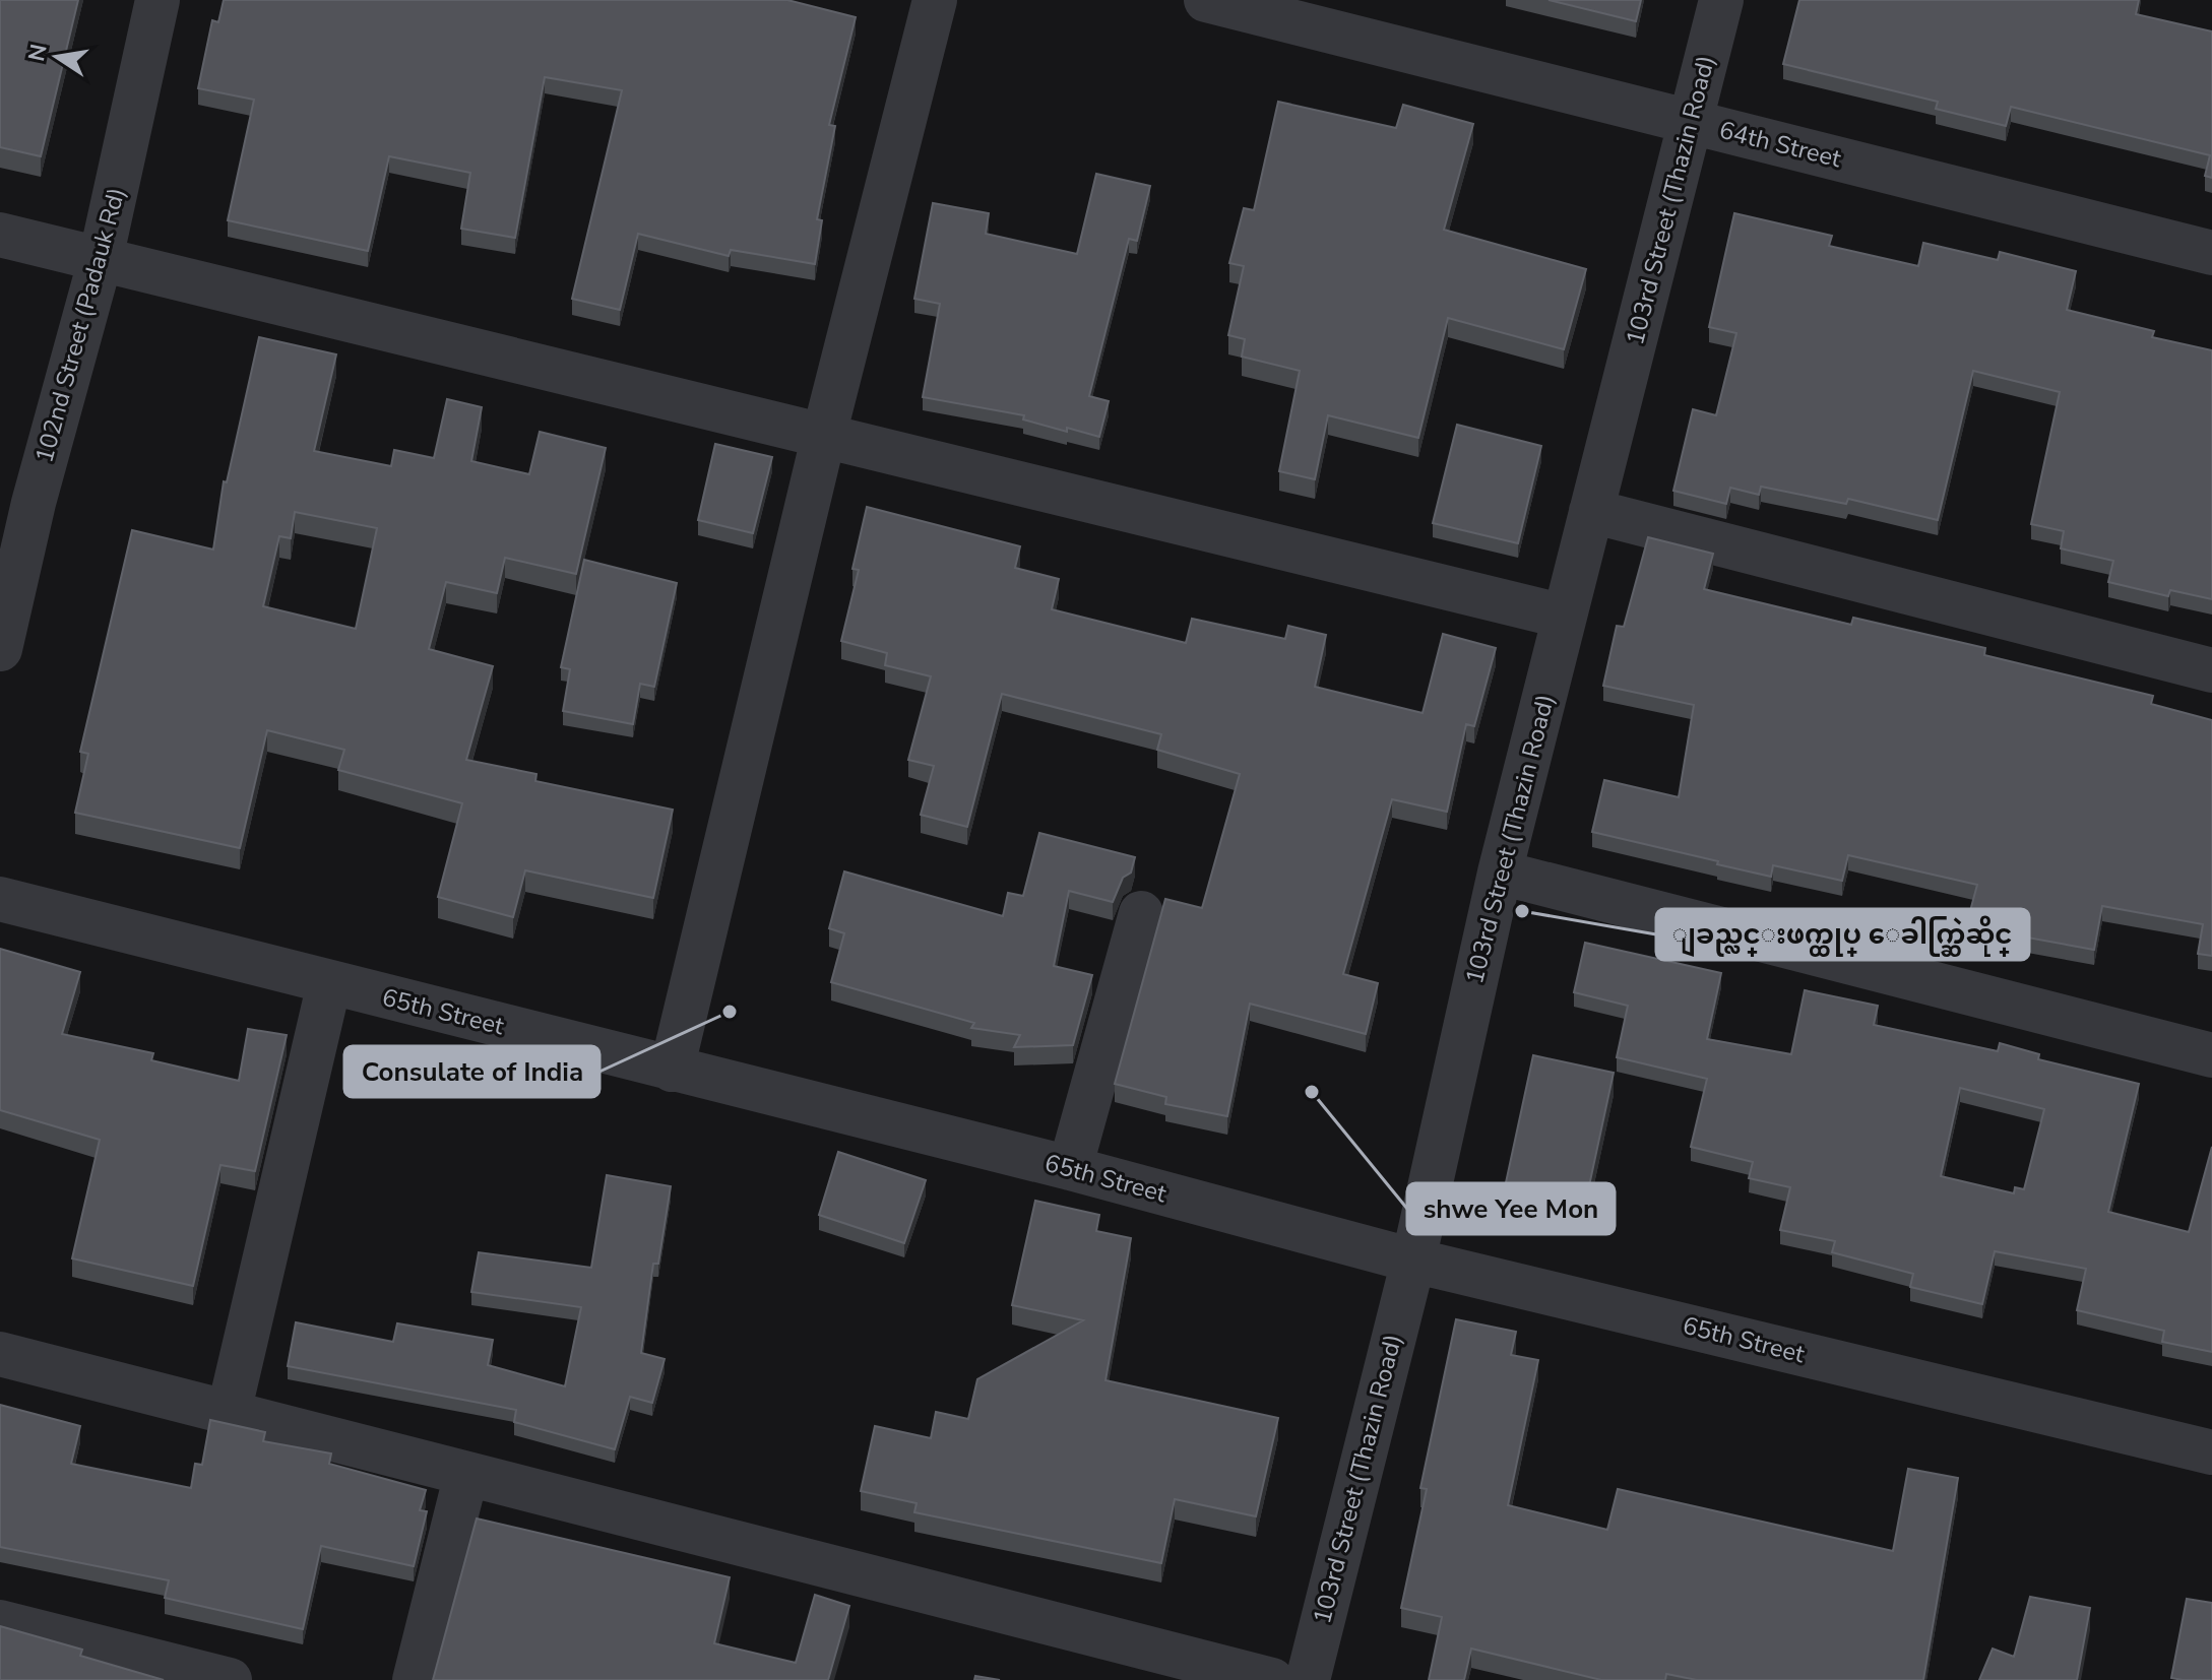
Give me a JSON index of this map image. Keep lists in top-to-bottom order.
{
  "streets": {
    "street": [
      "64th Street",
      "103rd Street (Thazin Road)",
      "102nd Street (Padauk Rd)",
      "65th Street"
    ]
  },
  "crossings": [
    ["64th Street", "103rd Street (Thazin Road)"],
    ["103rd Street (Thazin Road)", "65th Street"]
  ],
  "places": ["ျခည္လင္းဖက္ထုပ္ ေခါက္ဆြဲဆိုင္", "Consulate of India", "shwe Yee Mon"],
  "north": "left"
}
